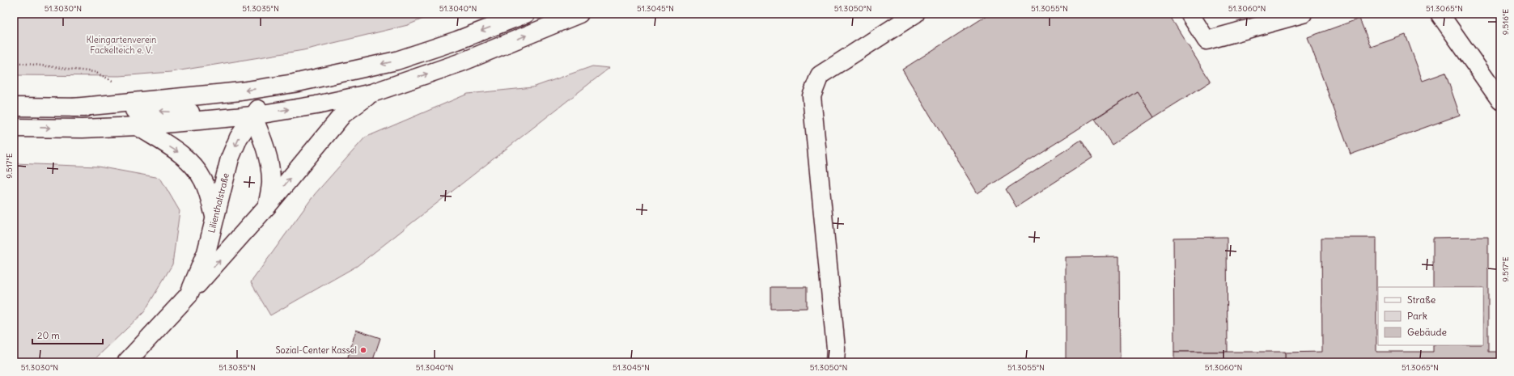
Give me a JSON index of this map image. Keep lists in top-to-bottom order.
{
  "streets": {
    "main road": ["Lilienthalstraße"]
  },
  "parks": ["Kleingartenverein Fackelteich e. V."],
  "places": ["Sozial-Center Kassel"],
  "legend": ["Straße", "Park", "Gebäude"],
  "scale_bar": "20 m",
  "coordinates": [
    "51.3030°N",
    "51.3035°N",
    "51.3040°N",
    "51.3045°N",
    "51.3050°N",
    "51.3055°N",
    "51.3060°N",
    "51.3065°N",
    "9.516°E",
    "9.517°E"
  ]
}
